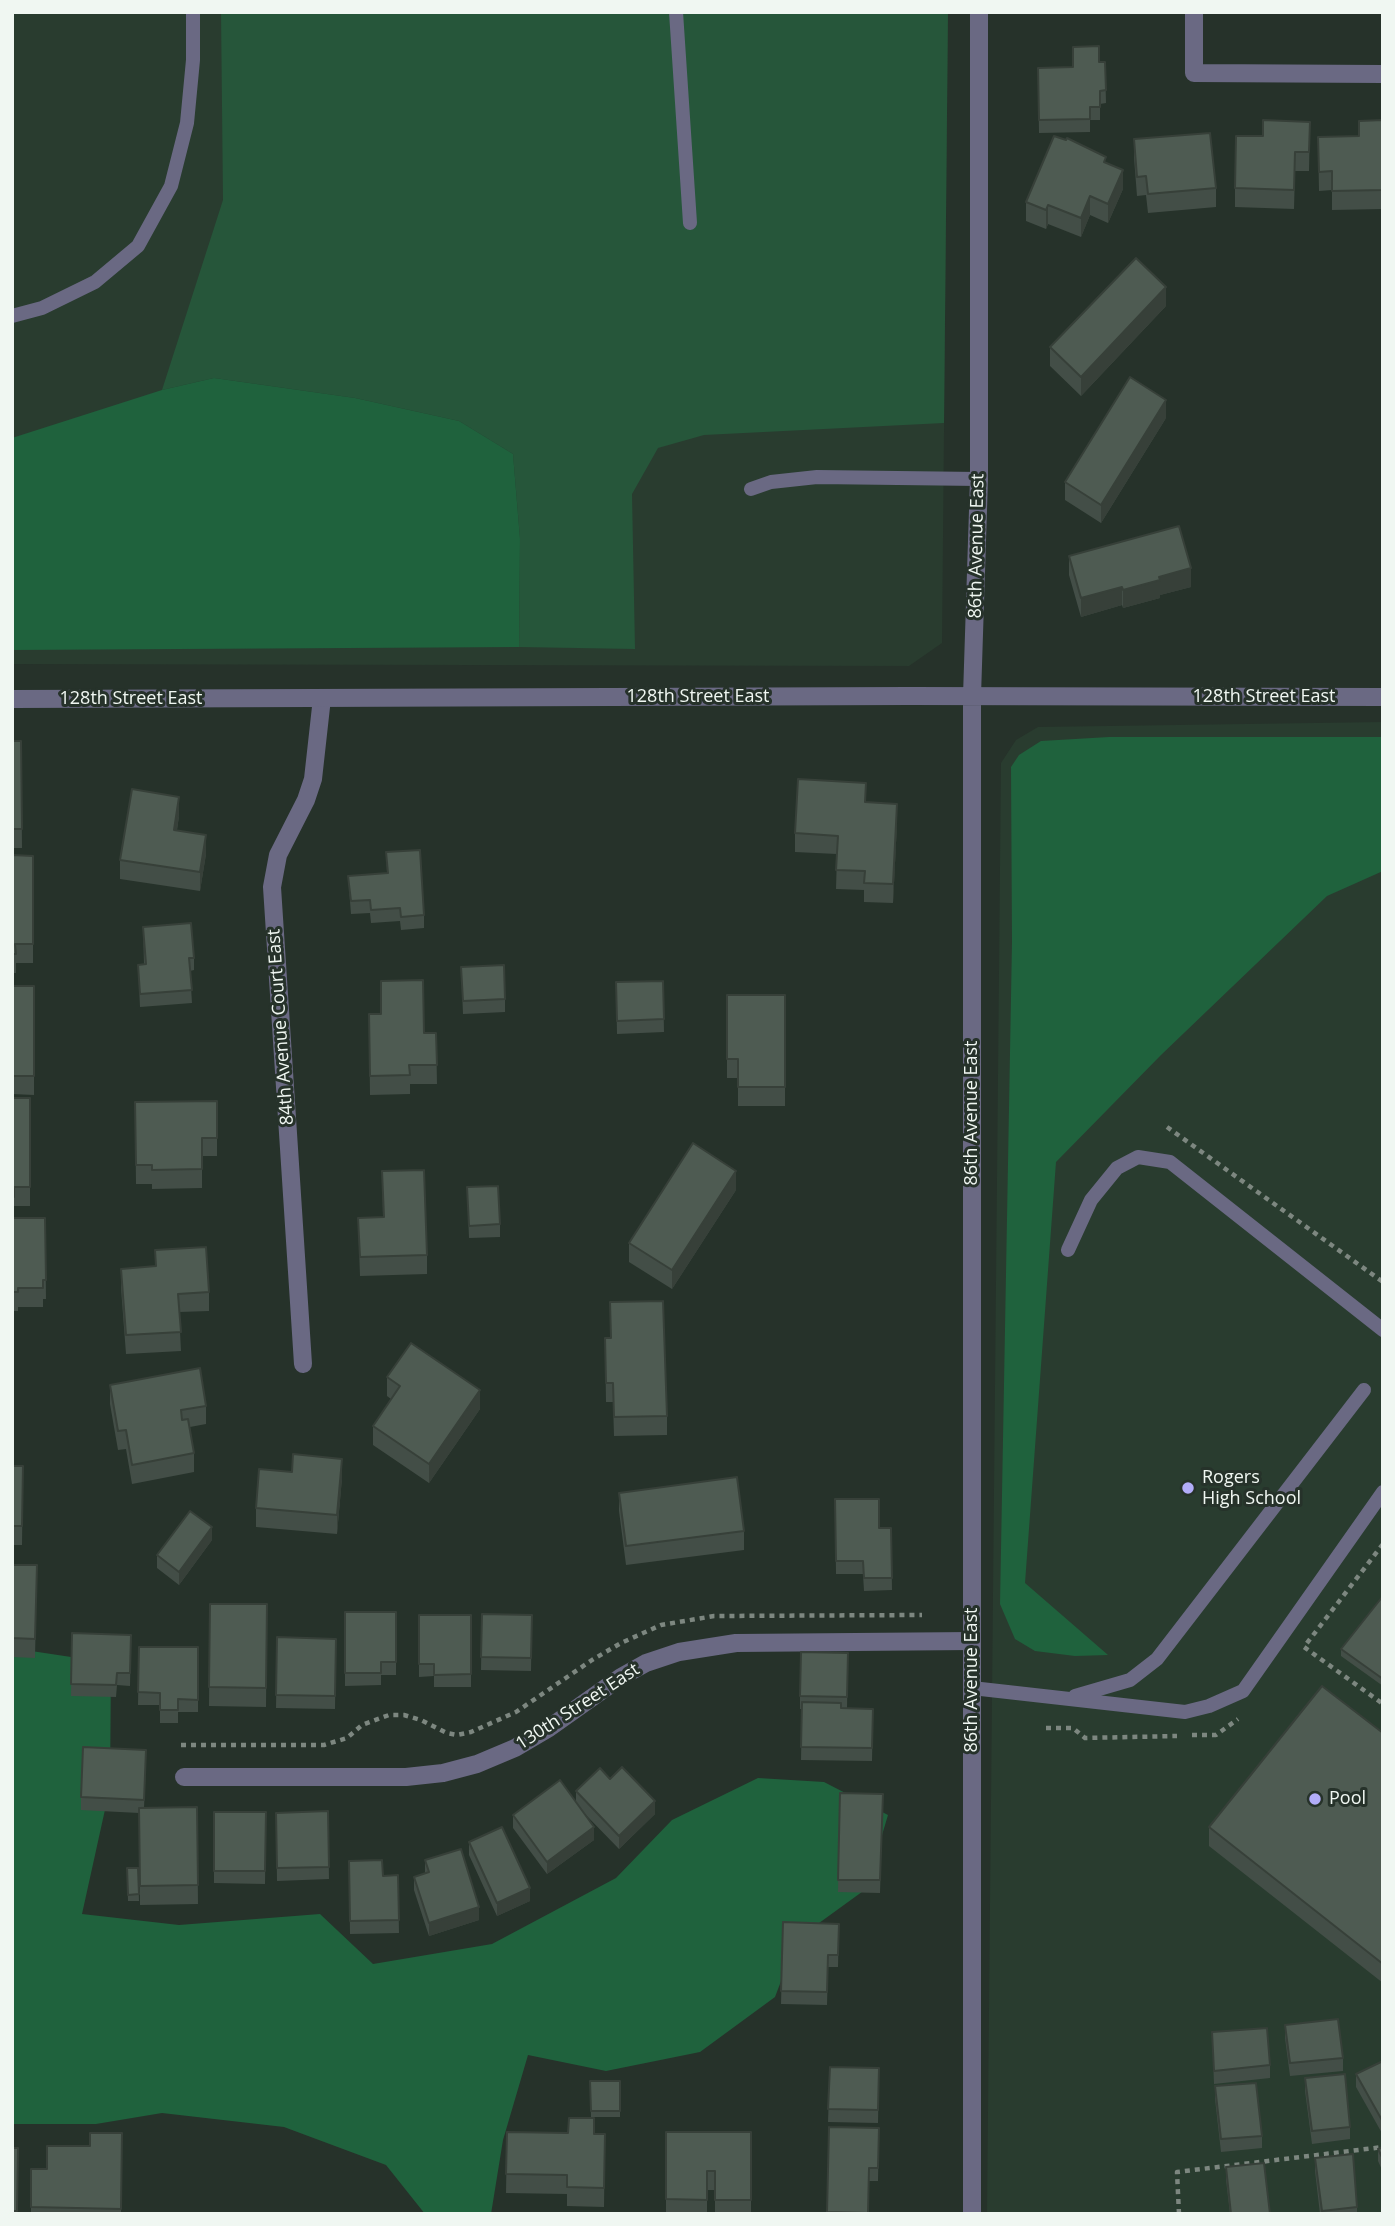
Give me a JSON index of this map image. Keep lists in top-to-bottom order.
{
  "streets": {
    "street": [
      "86th Avenue East",
      "128th Street East",
      "84th Avenue Court East",
      "130th Street East"
    ]
  },
  "crossings": [
    ["86th Avenue East", "128th Street East"],
    ["86th Avenue East", "130th Street East"],
    ["128th Street East", "84th Avenue Court East"]
  ],
  "places": ["Rogers High School", "Pool"]
}
